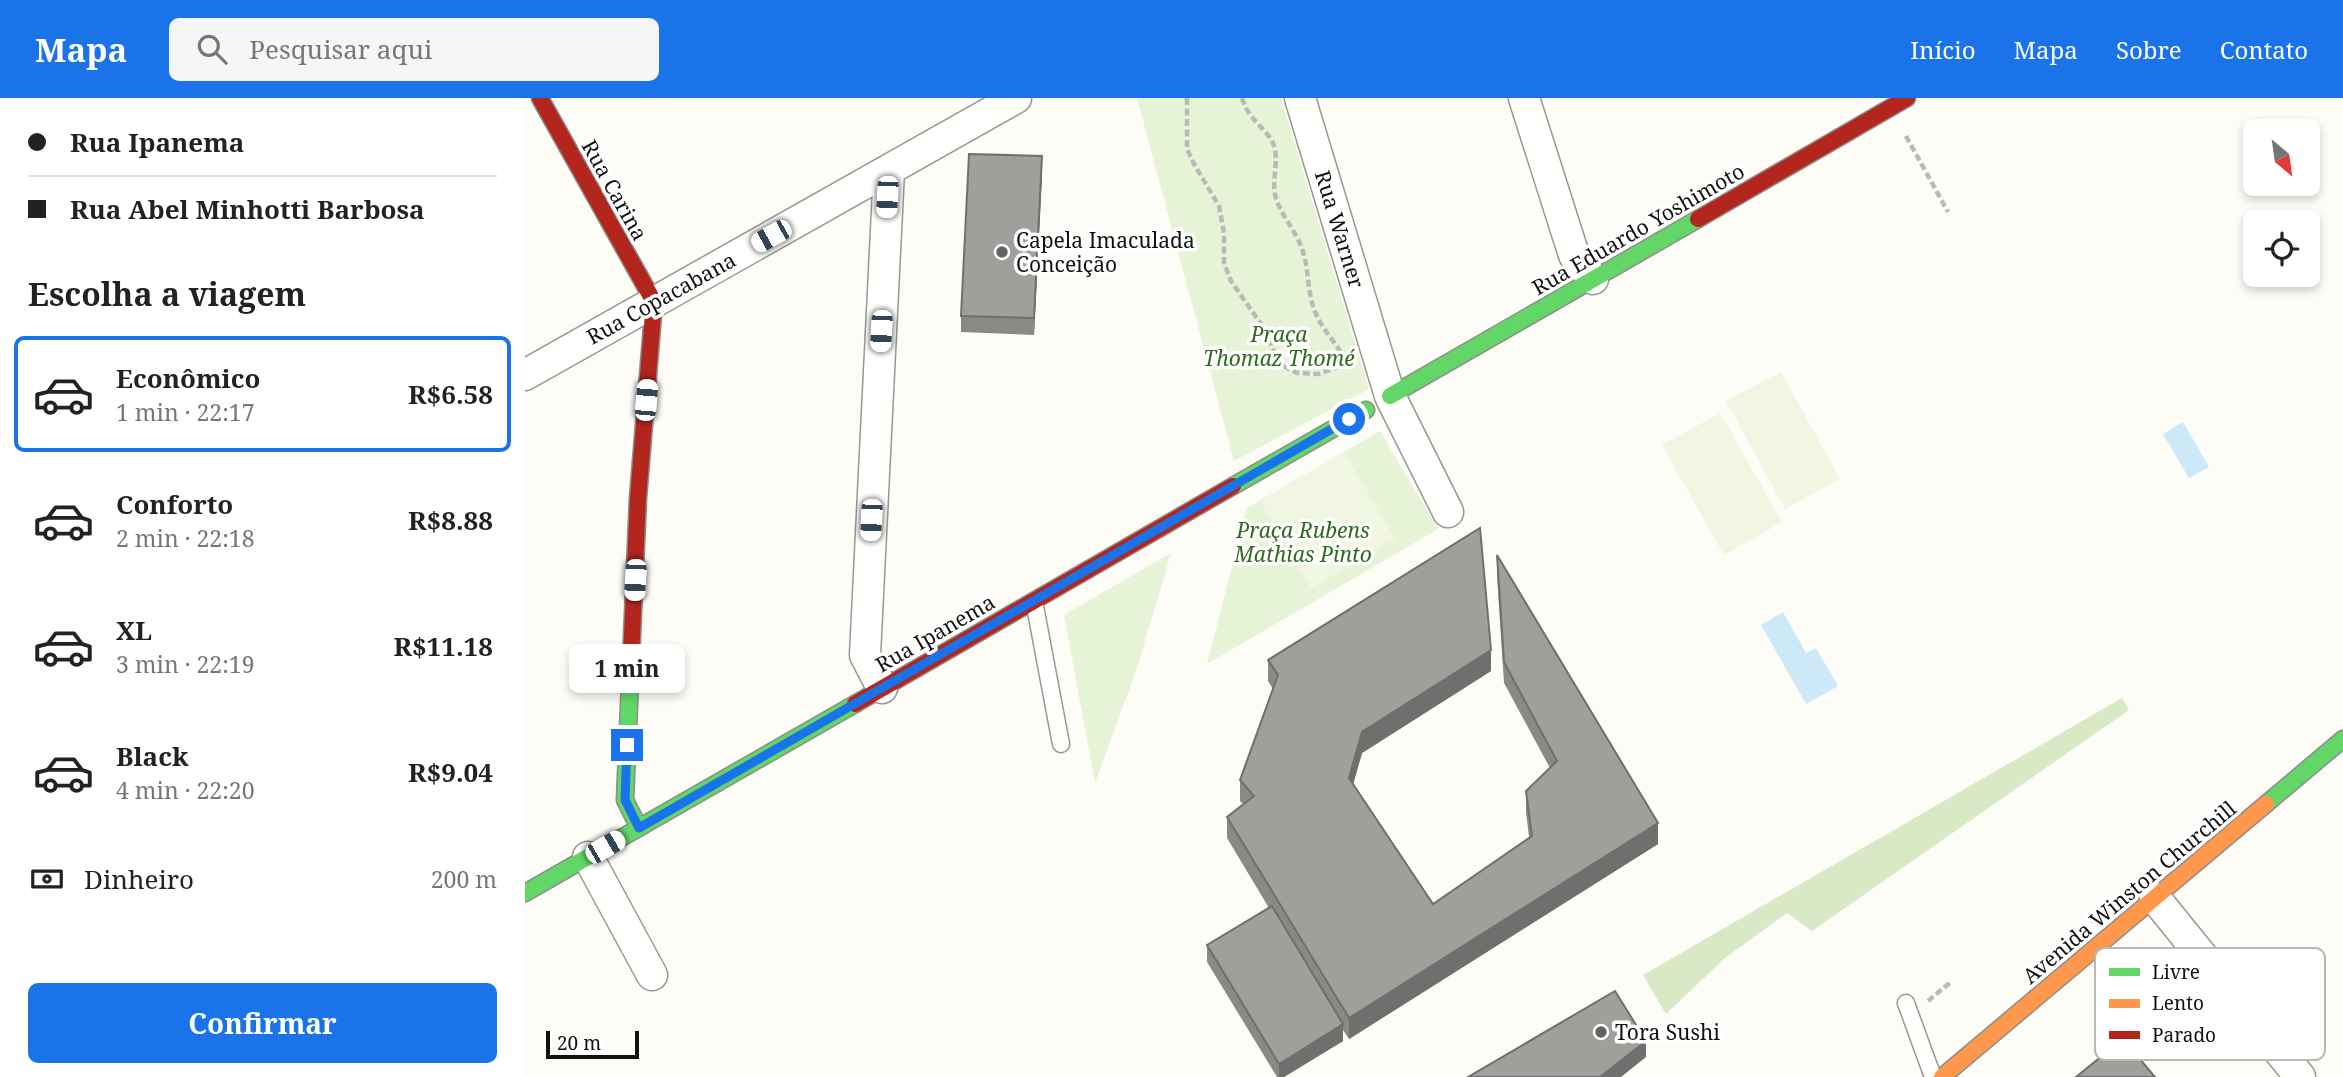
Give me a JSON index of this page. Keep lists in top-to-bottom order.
{
  "streets": {
    "street": [
      "Rua Carina",
      "Rua Warner",
      "Rua Eduardo Yoshimoto",
      "Rua Copacabana",
      "Rua Ipanema",
      "Avenida Winston Churchill"
    ]
  },
  "crossings": [
    ["Rua Carina", "Rua Copacabana"],
    ["Rua Warner", "Rua Eduardo Yoshimoto"],
    ["Rua Warner", "Rua Ipanema"],
    ["Rua Eduardo Yoshimoto", "Rua Ipanema"]
  ],
  "parks": ["Praça Thomaz Thomé", "Praça Rubens Mathias Pinto"],
  "places": ["Capela Imaculada Conceição", "Tora Sushi"],
  "legend": ["Livre", "Lento", "Parado"],
  "scale_bar": "20 m",
  "north": "bottom right",
  "page": {
    "header": "Mapa",
    "search": "Pesquisar aqui",
    "nav": [
      "Início",
      "Mapa",
      "Sobre",
      "Contato"
    ],
    "banner": ["Rua Ipanema", "Rua Abel Minhotti Barbosa"],
    "heading": "Escolha a viagem",
    "list": [
      {
        "name": "Econômico",
        "note": "1 min · 22:17",
        "value": "R$6.58"
      },
      {
        "name": "Conforto",
        "note": "2 min · 22:18",
        "value": "R$8.88"
      },
      {
        "name": "XL",
        "note": "3 min · 22:19",
        "value": "R$11.18"
      },
      {
        "name": "Black",
        "note": "4 min · 22:20",
        "value": "R$9.04"
      }
    ],
    "bubble": "1 min",
    "pay": ["Dinheiro", "200 m"],
    "buttons": "Confirmar",
    "scale": "20 m"
  }
}
